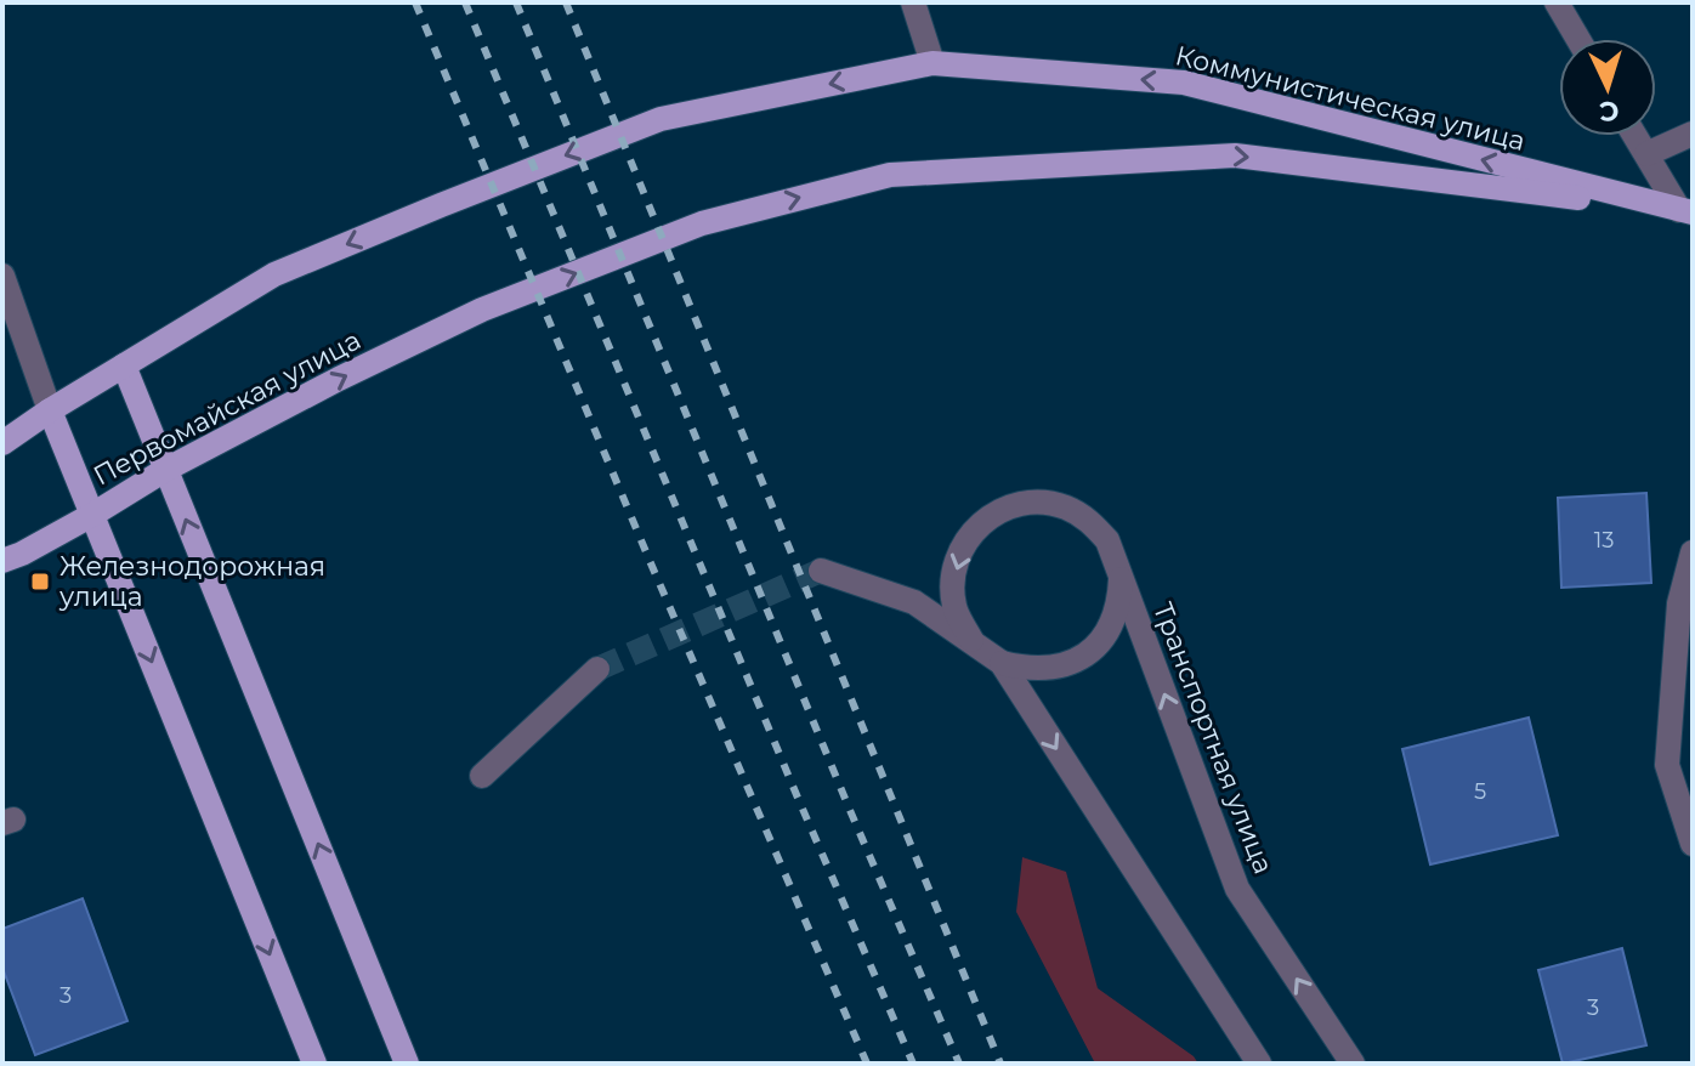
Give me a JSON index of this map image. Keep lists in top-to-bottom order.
{
  "streets": {
    "main road": ["Коммунистическая улица", "Первомайская улица"],
    "street": ["Транспортная улица"]
  },
  "crossings": [
    ["Коммунистическая улица", "Первомайская улица"]
  ],
  "one_way": ["Первомайская улица"],
  "places": {
    "transit": ["Железнодорожная улица"]
  },
  "house_numbers": [
    "13",
    "5",
    "3",
    "3"
  ],
  "north": "bottom"
}
